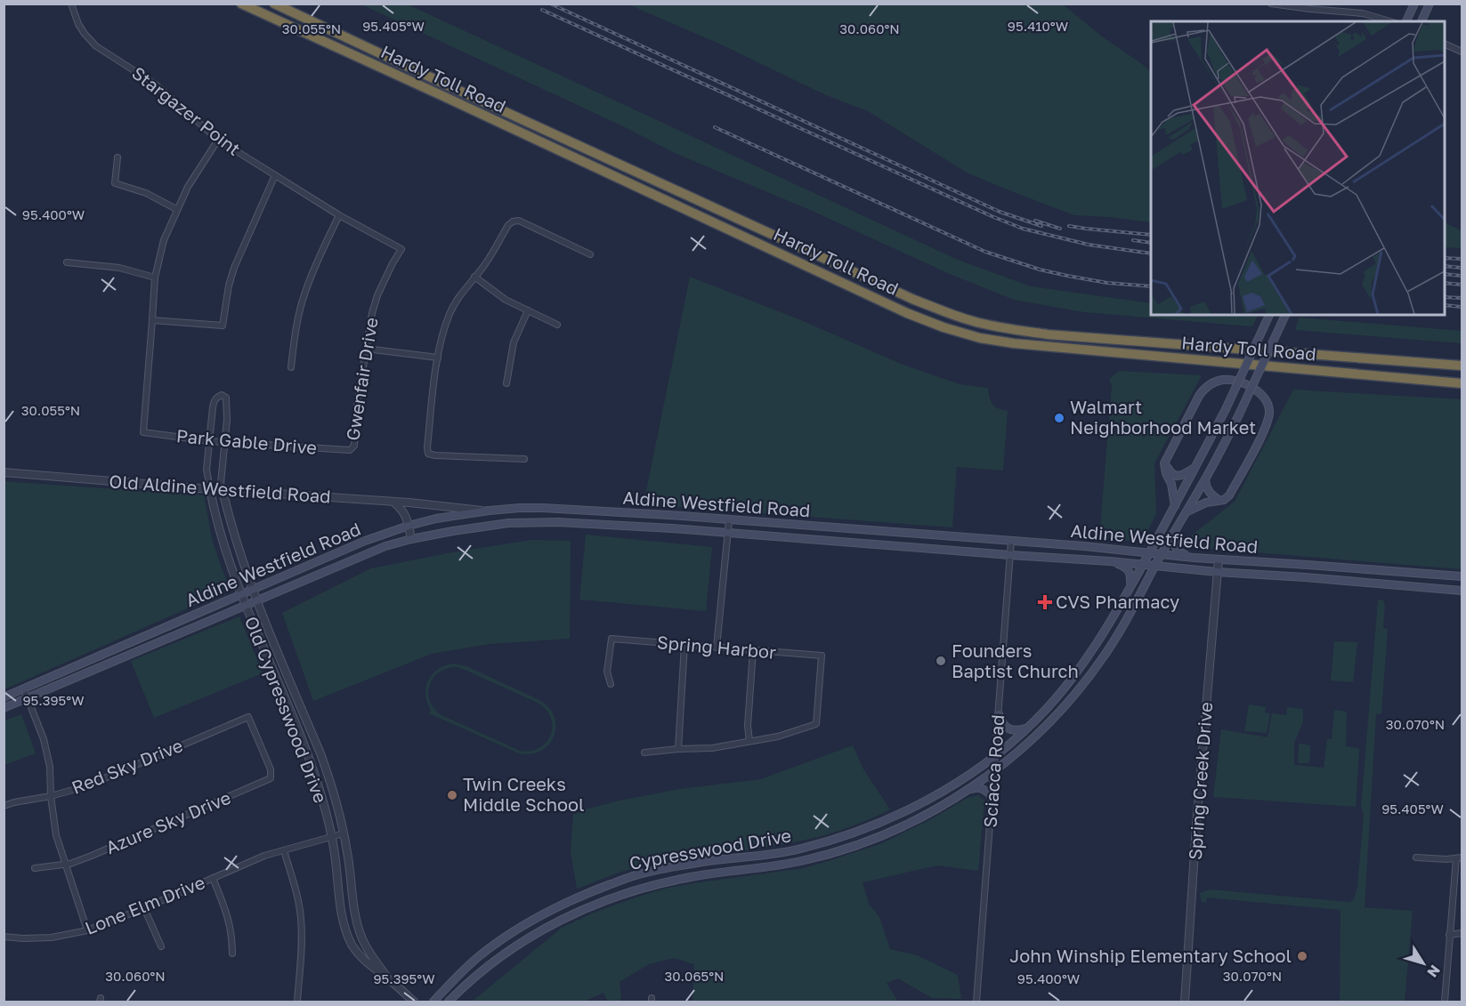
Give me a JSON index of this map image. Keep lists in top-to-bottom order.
{
  "streets": {
    "highway": ["Hardy Toll Road"],
    "main road": ["Aldine Westfield Road", "Cypresswood Drive"],
    "street": [
      "Stargazer Point",
      "Gwenfair Drive",
      "Park Gable Drive",
      "Old Aldine Westfield Road",
      "Spring Harbor",
      "Old Cypresswood Drive",
      "Red Sky Drive",
      "Sciacca Road",
      "Spring Creek Drive",
      "Azure Sky Drive",
      "Lone Elm Drive"
    ]
  },
  "crossings": [
    ["Stargazer Point", "Gwenfair Drive"],
    ["Gwenfair Drive", "Park Gable Drive"],
    ["Old Aldine Westfield Road", "Aldine Westfield Road"],
    ["Old Aldine Westfield Road", "Old Cypresswood Drive"],
    ["Aldine Westfield Road", "Old Cypresswood Drive"],
    ["Aldine Westfield Road", "Sciacca Road"],
    ["Aldine Westfield Road", "Spring Creek Drive"],
    ["Aldine Westfield Road", "Cypresswood Drive"],
    ["Old Cypresswood Drive", "Lone Elm Drive"],
    ["Red Sky Drive", "Azure Sky Drive"],
    ["Sciacca Road", "Cypresswood Drive"]
  ],
  "places": {
    "other": [
      "Walmart Neighborhood Market",
      "Founders Baptist Church",
      "Twin Creeks Middle School",
      "John Winship Elementary School"
    ],
    "health": ["CVS Pharmacy"]
  },
  "north": "bottom right",
  "coordinates": [
    "95.405°W",
    "95.410°W",
    "30.055°N",
    "30.060°N",
    "95.400°W",
    "95.395°W",
    "30.070°N",
    "30.065°N"
  ]
}
